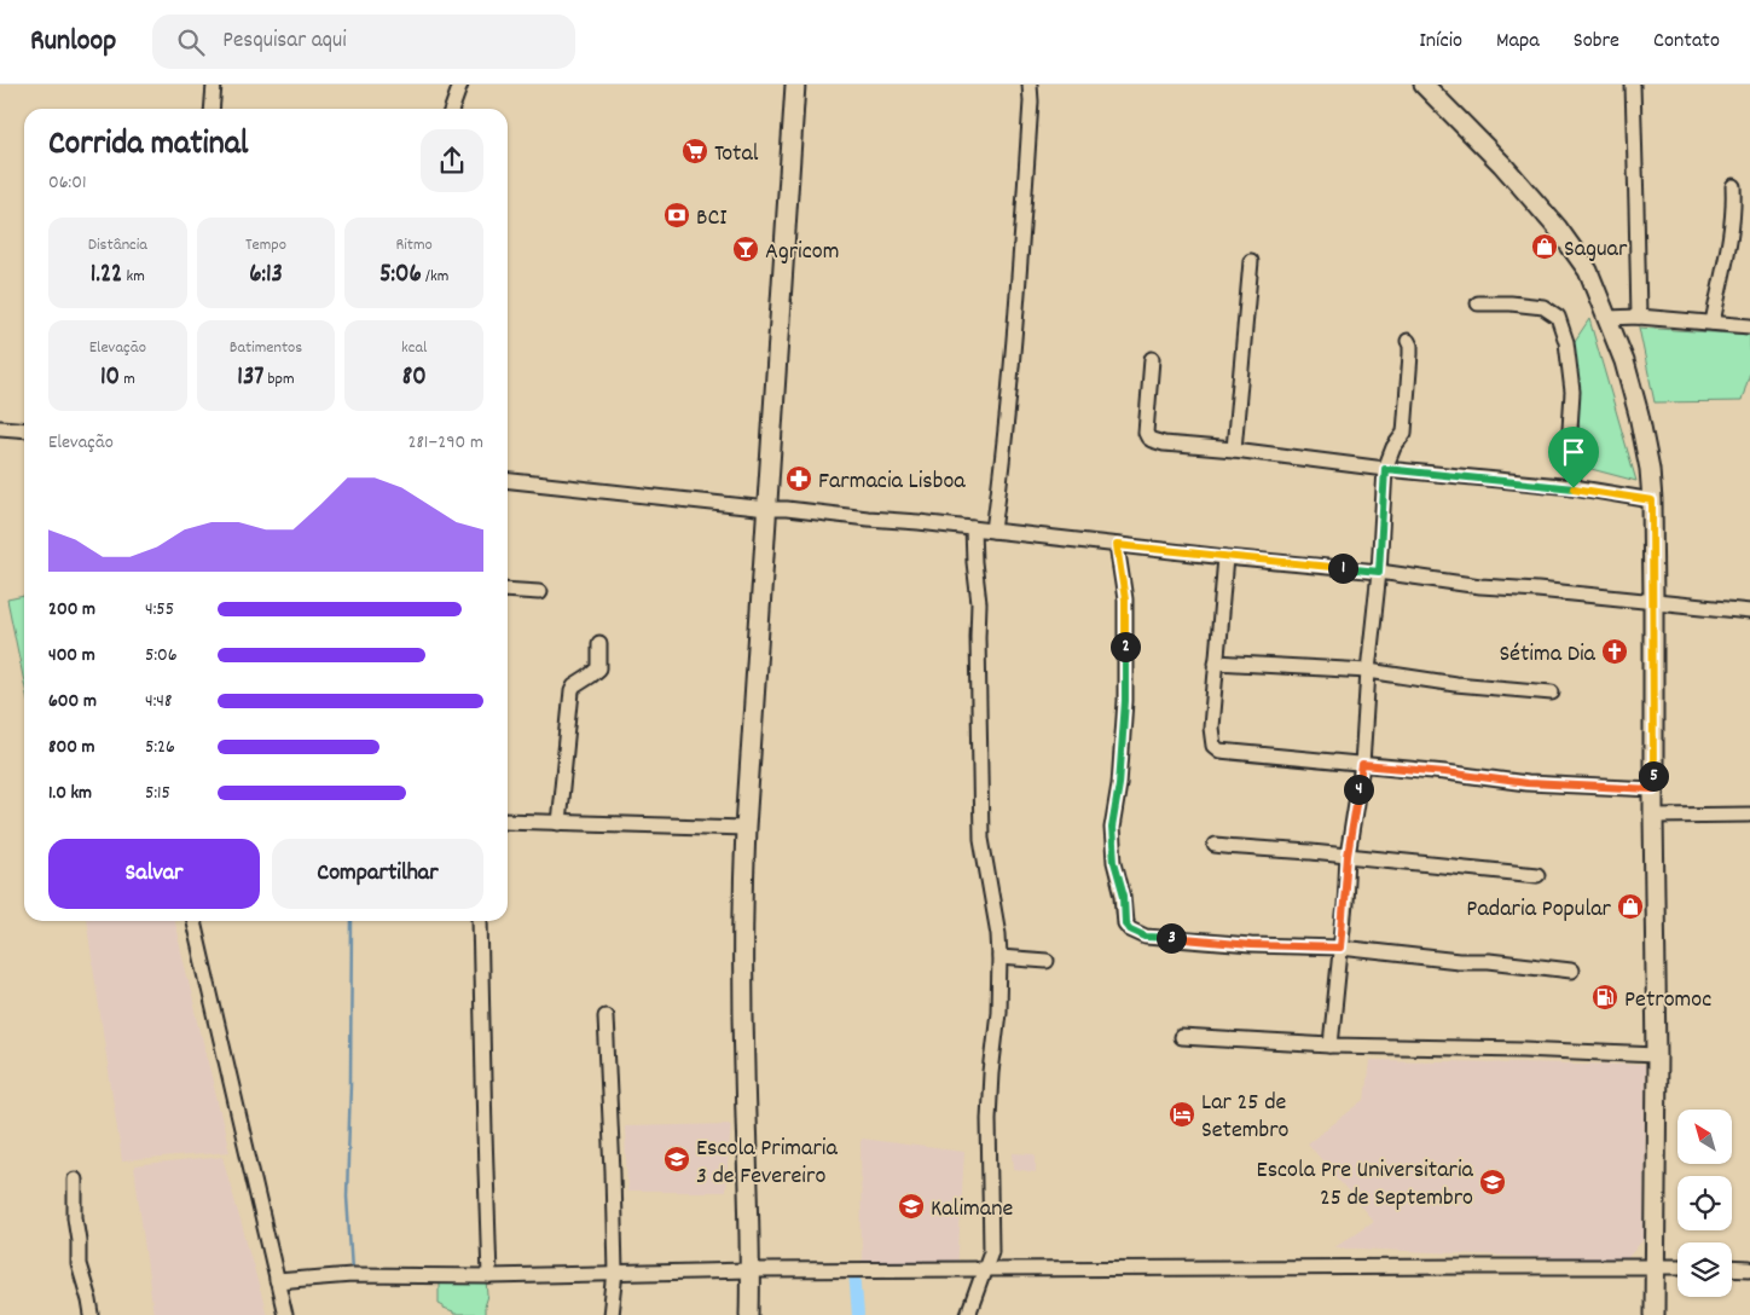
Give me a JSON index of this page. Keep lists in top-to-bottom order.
{
  "places": {
    "supermarket": ["Total"],
    "bank": ["BCI"],
    "shop": ["Saguar", "Padaria Popular"],
    "bar": ["Agricom"],
    "pharmacy": ["Farmacia Lisboa"],
    "church": ["Sétima Dia"],
    "fuel station": ["Petromoc"],
    "hotel": ["Lar 25 de Setembro"],
    "school or university": ["Escola Primaria 3 de Fevereiro", "Escola Pre Universitaria 25 de Septembro", "Kalimane"]
  },
  "north": "top left",
  "page": {
    "header": "Runloop",
    "search": "Pesquisar aqui",
    "nav": [
      "Início",
      "Mapa",
      "Sobre",
      "Contato"
    ],
    "heading": ["Corrida matinal", "06:01"],
    "stats": [
      ["Distância", "1.22 km"],
      ["Tempo", "6:13"],
      ["Ritmo", "5:06 /km"],
      ["Elevação", "10 m"],
      ["Batimentos", "137 bpm"],
      ["kcal", "80"]
    ],
    "chart": ["Elevação", "281–290 m"],
    "pins": [
      "1",
      "2",
      "5",
      "4",
      "3"
    ],
    "list": [
      {
        "name": "200 m",
        "note": "4:55"
      },
      {
        "name": "400 m",
        "note": "5:06"
      },
      {
        "name": "600 m",
        "note": "4:48"
      },
      {
        "name": "800 m",
        "note": "5:26"
      },
      {
        "name": "1.0 km",
        "note": "5:15"
      }
    ],
    "buttons": ["Salvar", "Compartilhar"]
  }
}
